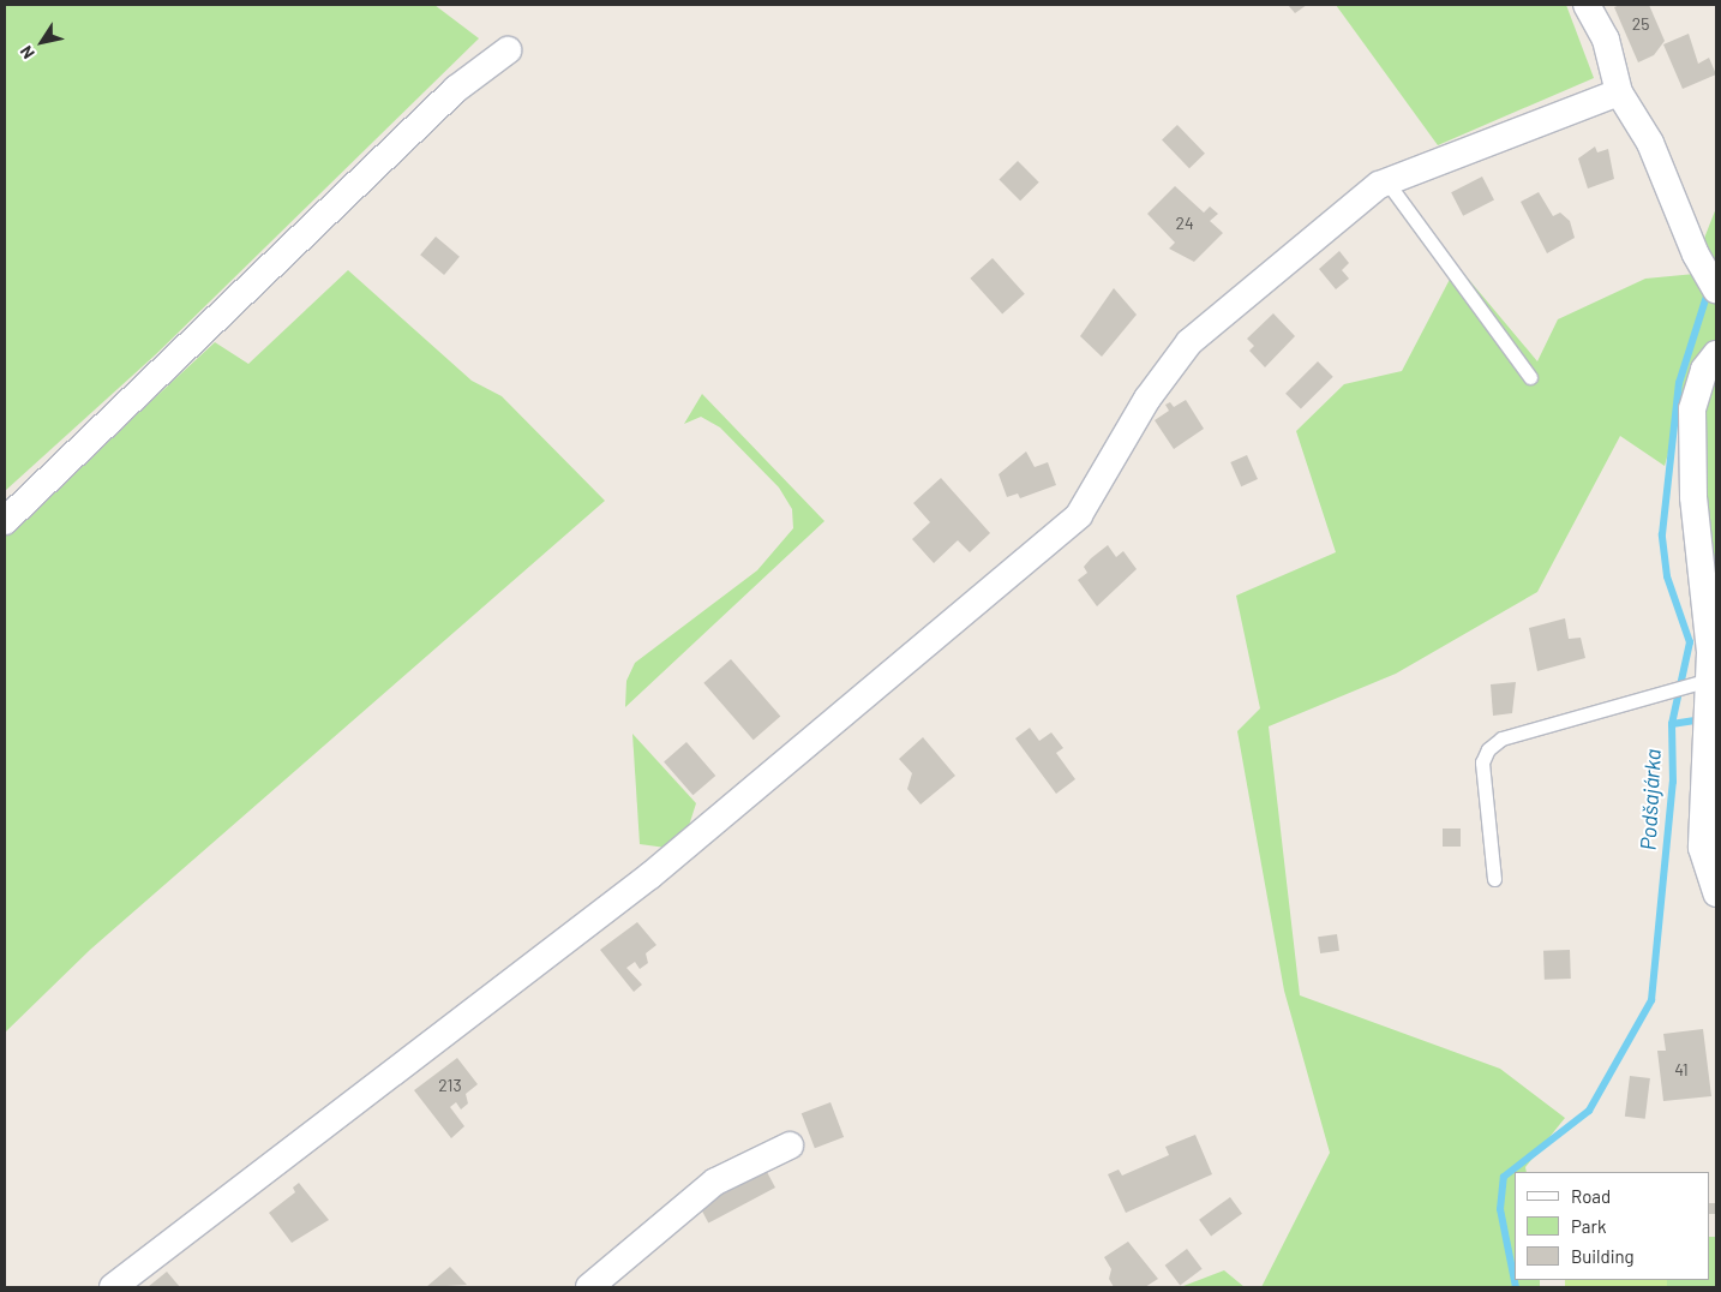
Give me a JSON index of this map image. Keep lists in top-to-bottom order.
{
  "water": ["Podšajárka"],
  "house_numbers": [
    "25",
    "24",
    "41",
    "213"
  ],
  "legend": ["Road", "Park", "Building"],
  "north": "bottom left"
}
